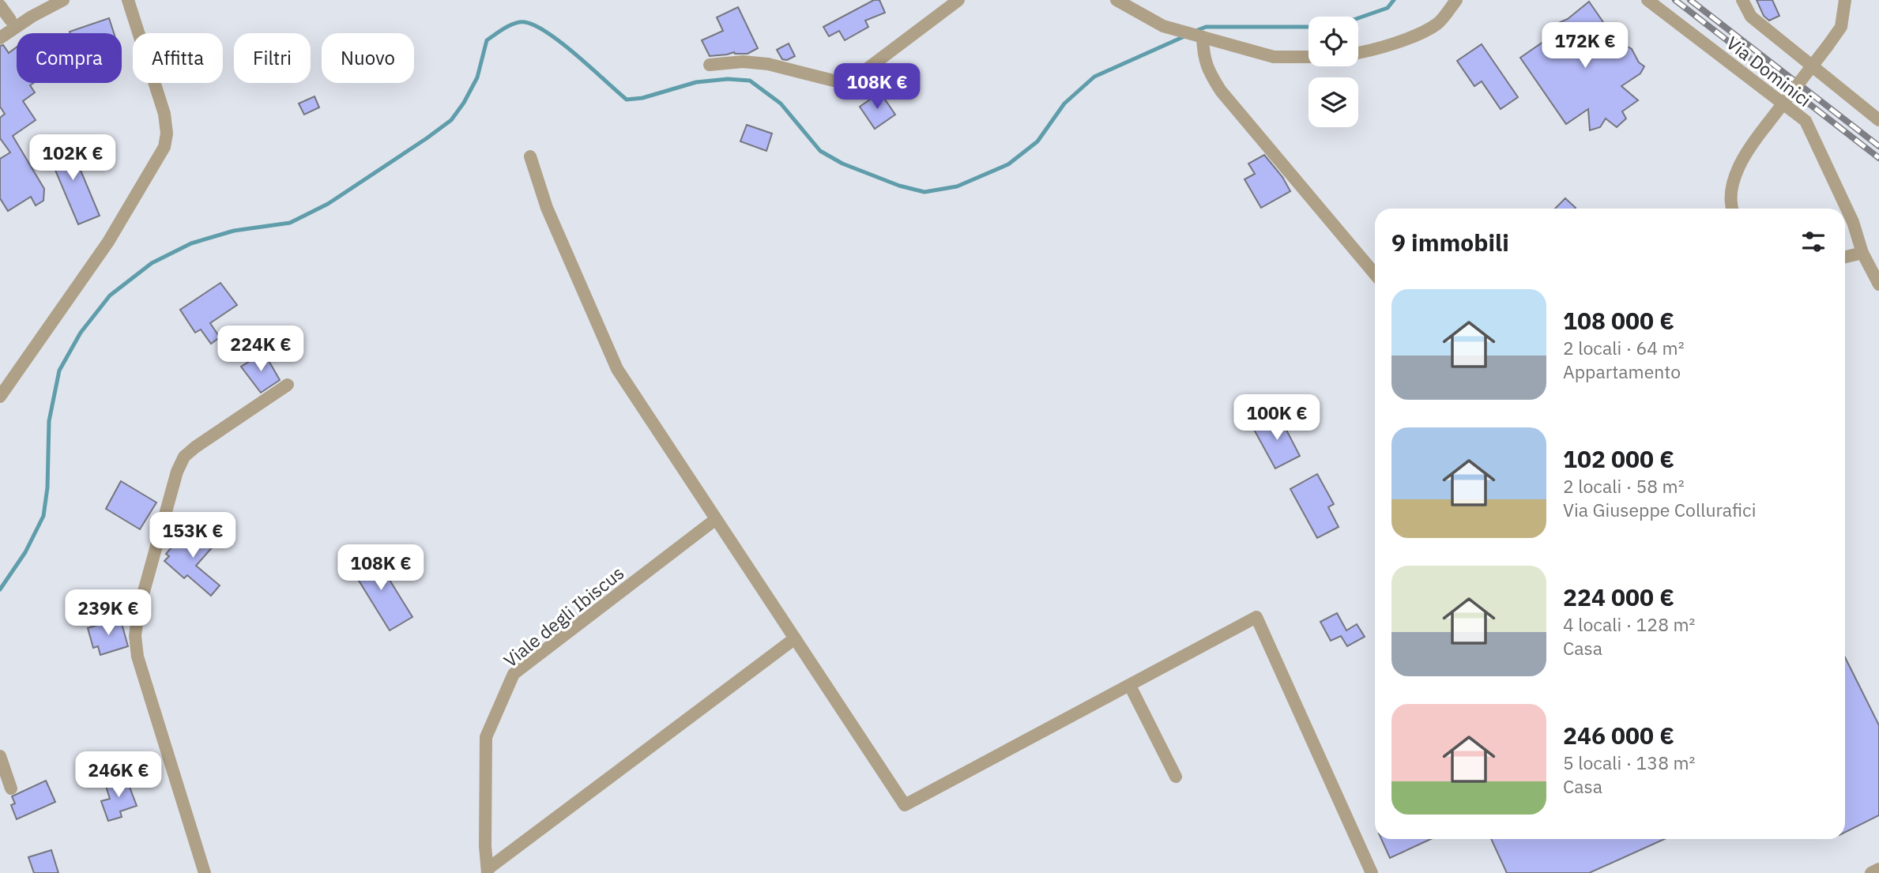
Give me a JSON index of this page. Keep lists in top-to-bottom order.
{
  "streets": {
    "street": ["Via Dominici", "Viale degli Ibiscus"]
  },
  "page": {
    "price": [
      "172K €",
      "108K €",
      "102K €",
      "224K €",
      "100K €",
      "153K €",
      "108K €",
      "239K €",
      "246K €"
    ],
    "chip": [
      "Compra",
      "Affitta",
      "Filtri",
      "Nuovo"
    ],
    "heading": "9 immobili",
    "list": [
      {
        "name": "108 000 €",
        "note": "2 locali · 64 m² · Appartamento"
      },
      {
        "name": "102 000 €",
        "note": "2 locali · 58 m² · Via Giuseppe Collurafici"
      },
      {
        "name": "224 000 €",
        "note": "4 locali · 128 m² · Casa"
      },
      {
        "name": "246 000 €",
        "note": "5 locali · 138 m² · Casa"
      }
    ]
  }
}
